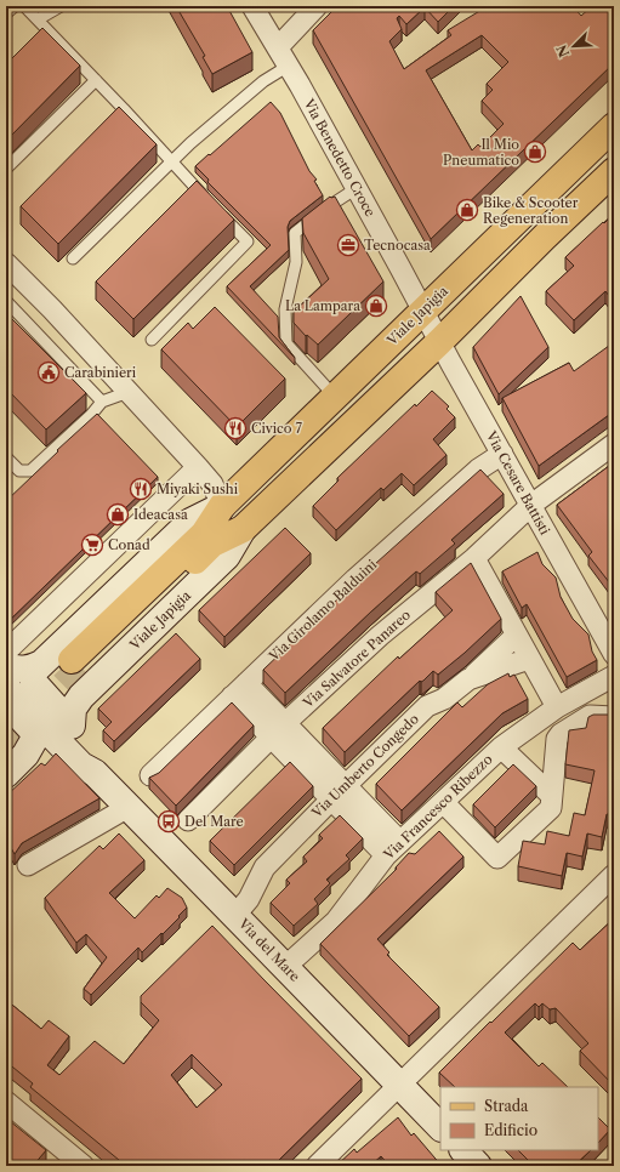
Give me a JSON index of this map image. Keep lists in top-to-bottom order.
{
  "streets": {
    "main road": ["Viale Japigia", "Via del Mare"],
    "street": [
      "Via Benedetto Croce",
      "Via Cesare Battisti",
      "Via Girolamo Balduini",
      "Via Salvatore Panareo",
      "Via Umberto Congedo",
      "Via Francesco Ribezzo"
    ]
  },
  "crossings": [
    ["Via Benedetto Croce", "Viale Japigia"],
    ["Via Benedetto Croce", "Via Cesare Battisti"],
    ["Viale Japigia", "Via Cesare Battisti"],
    ["Via Cesare Battisti", "Via Girolamo Balduini"],
    ["Via Cesare Battisti", "Via Salvatore Panareo"],
    ["Via Umberto Congedo", "Via del Mare"],
    ["Via Francesco Ribezzo", "Via del Mare"]
  ],
  "places": {
    "shop": [
      "Il Mio Pneumatico",
      "Bike & Scooter Regeneration",
      "La Lampara",
      "Ideacasa"
    ],
    "office": ["Tecnocasa"],
    "public building": ["Carabinieri"],
    "restaurant": ["Civico 7", "Miyaki Sushi"],
    "supermarket": ["Conad"],
    "bus stop": ["Del Mare"]
  },
  "legend": ["Strada", "Edificio"],
  "north": "bottom left"
}
